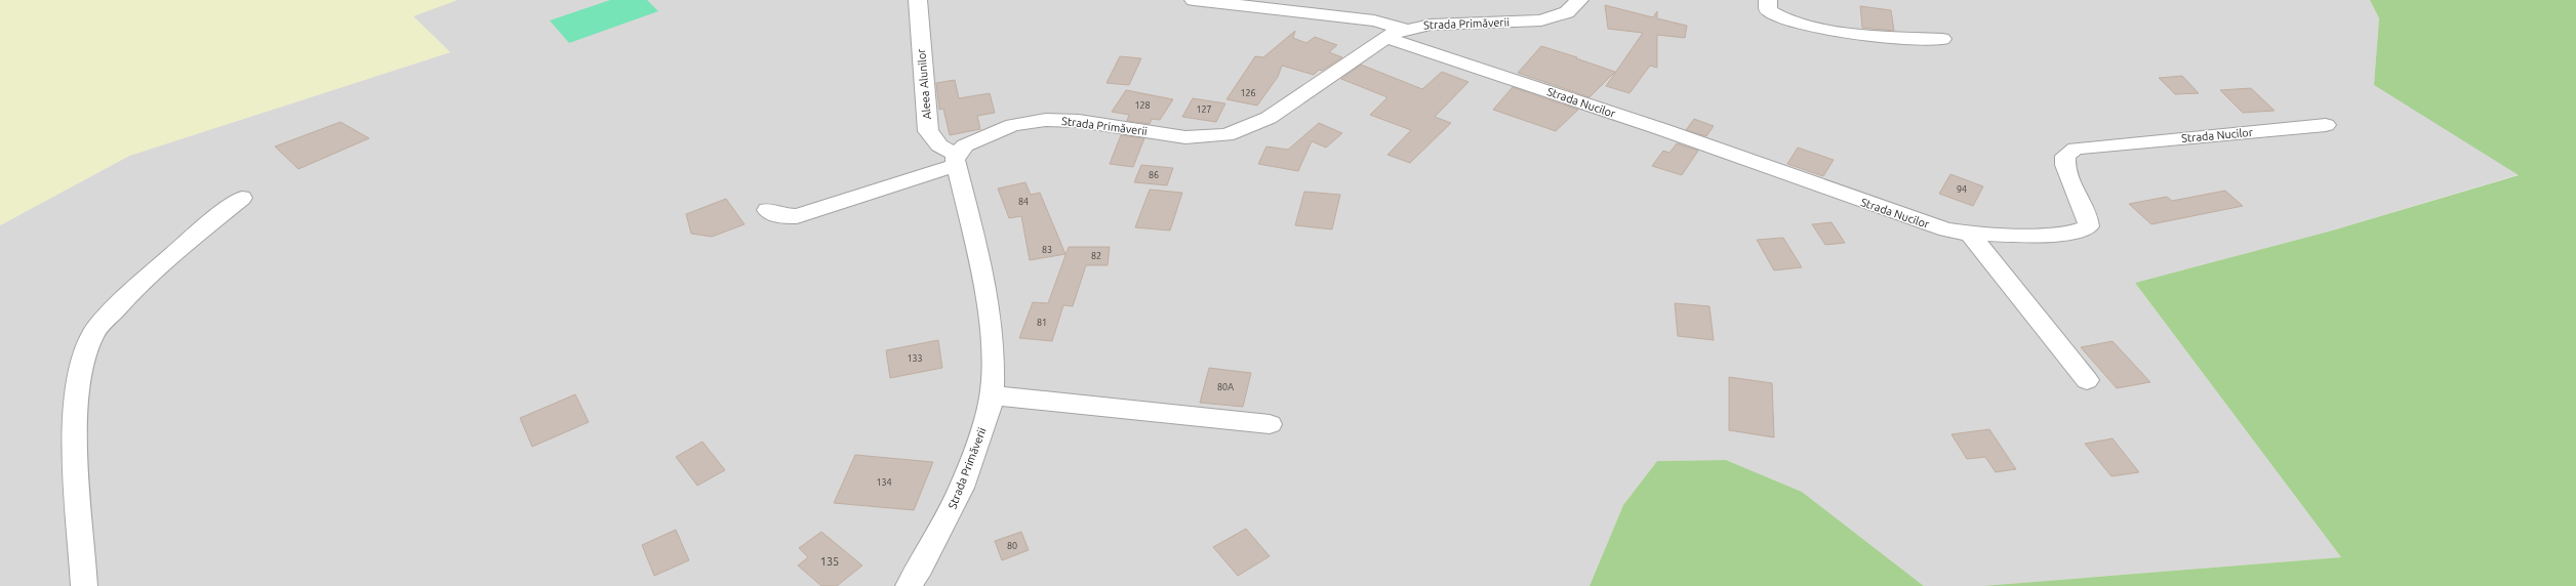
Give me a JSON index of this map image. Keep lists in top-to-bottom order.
{
  "streets": {
    "street": ["Strada Primăverii", "Aleea Alunilor", "Strada Nucilor"]
  },
  "crossings": [
    ["Strada Primăverii", "Aleea Alunilor"],
    ["Strada Primăverii", "Strada Nucilor"]
  ],
  "house_numbers": [
    "126",
    "128",
    "127",
    "86",
    "94",
    "84",
    "83",
    "82",
    "81",
    "133",
    "80A",
    "134",
    "80",
    "135"
  ]
}
